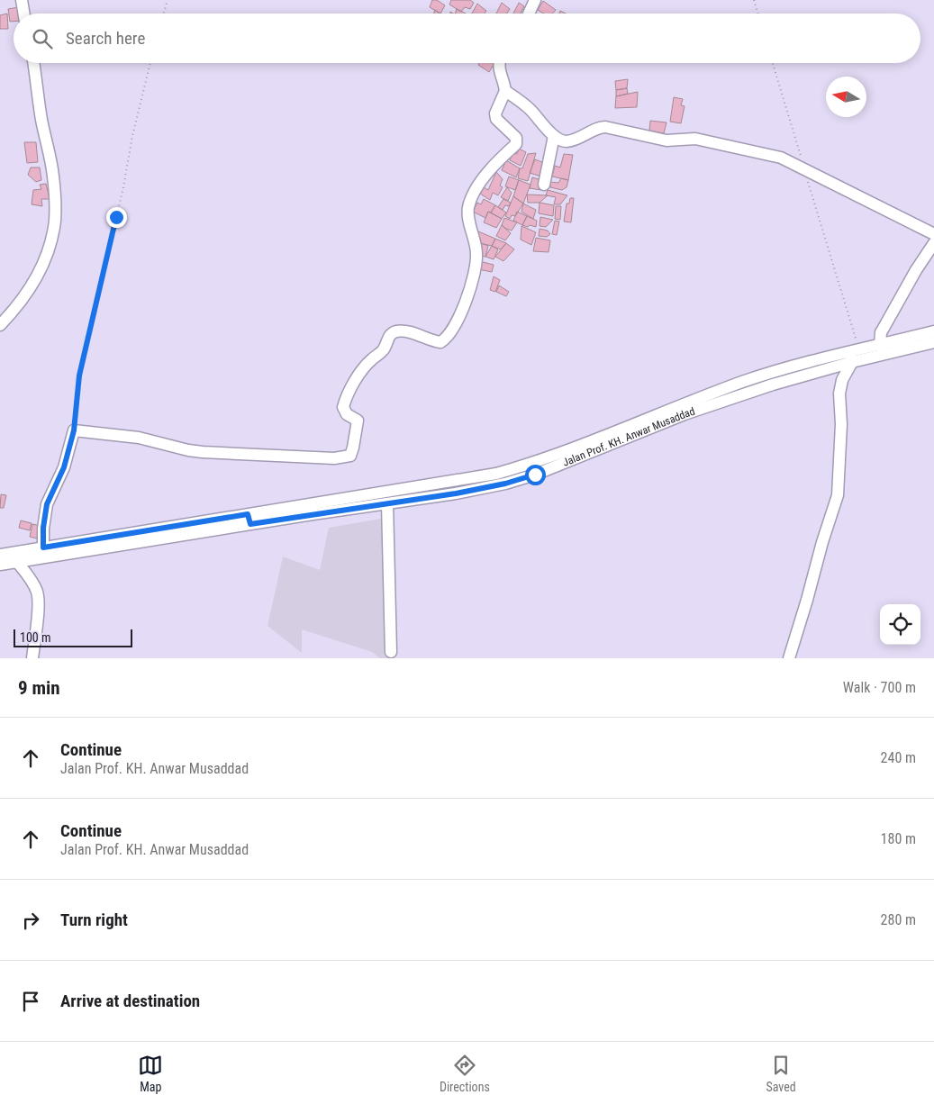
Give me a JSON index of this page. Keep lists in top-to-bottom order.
{
  "streets": {
    "street": ["Jalan Prof. KH. Anwar Musaddad"]
  },
  "scale_bar": "100 m",
  "north": "left",
  "page": {
    "search": "Search here",
    "scale": "100 m",
    "heading": ["9 min", "Walk · 700 m"],
    "list": [
      ["Continue", "Jalan Prof. KH. Anwar Musaddad", "240 m"],
      ["Continue", "Jalan Prof. KH. Anwar Musaddad", "180 m"],
      ["Turn right", "280 m"],
      "Arrive at destination"
    ],
    "nav": ["Map", "Directions", "Saved"]
  }
}
